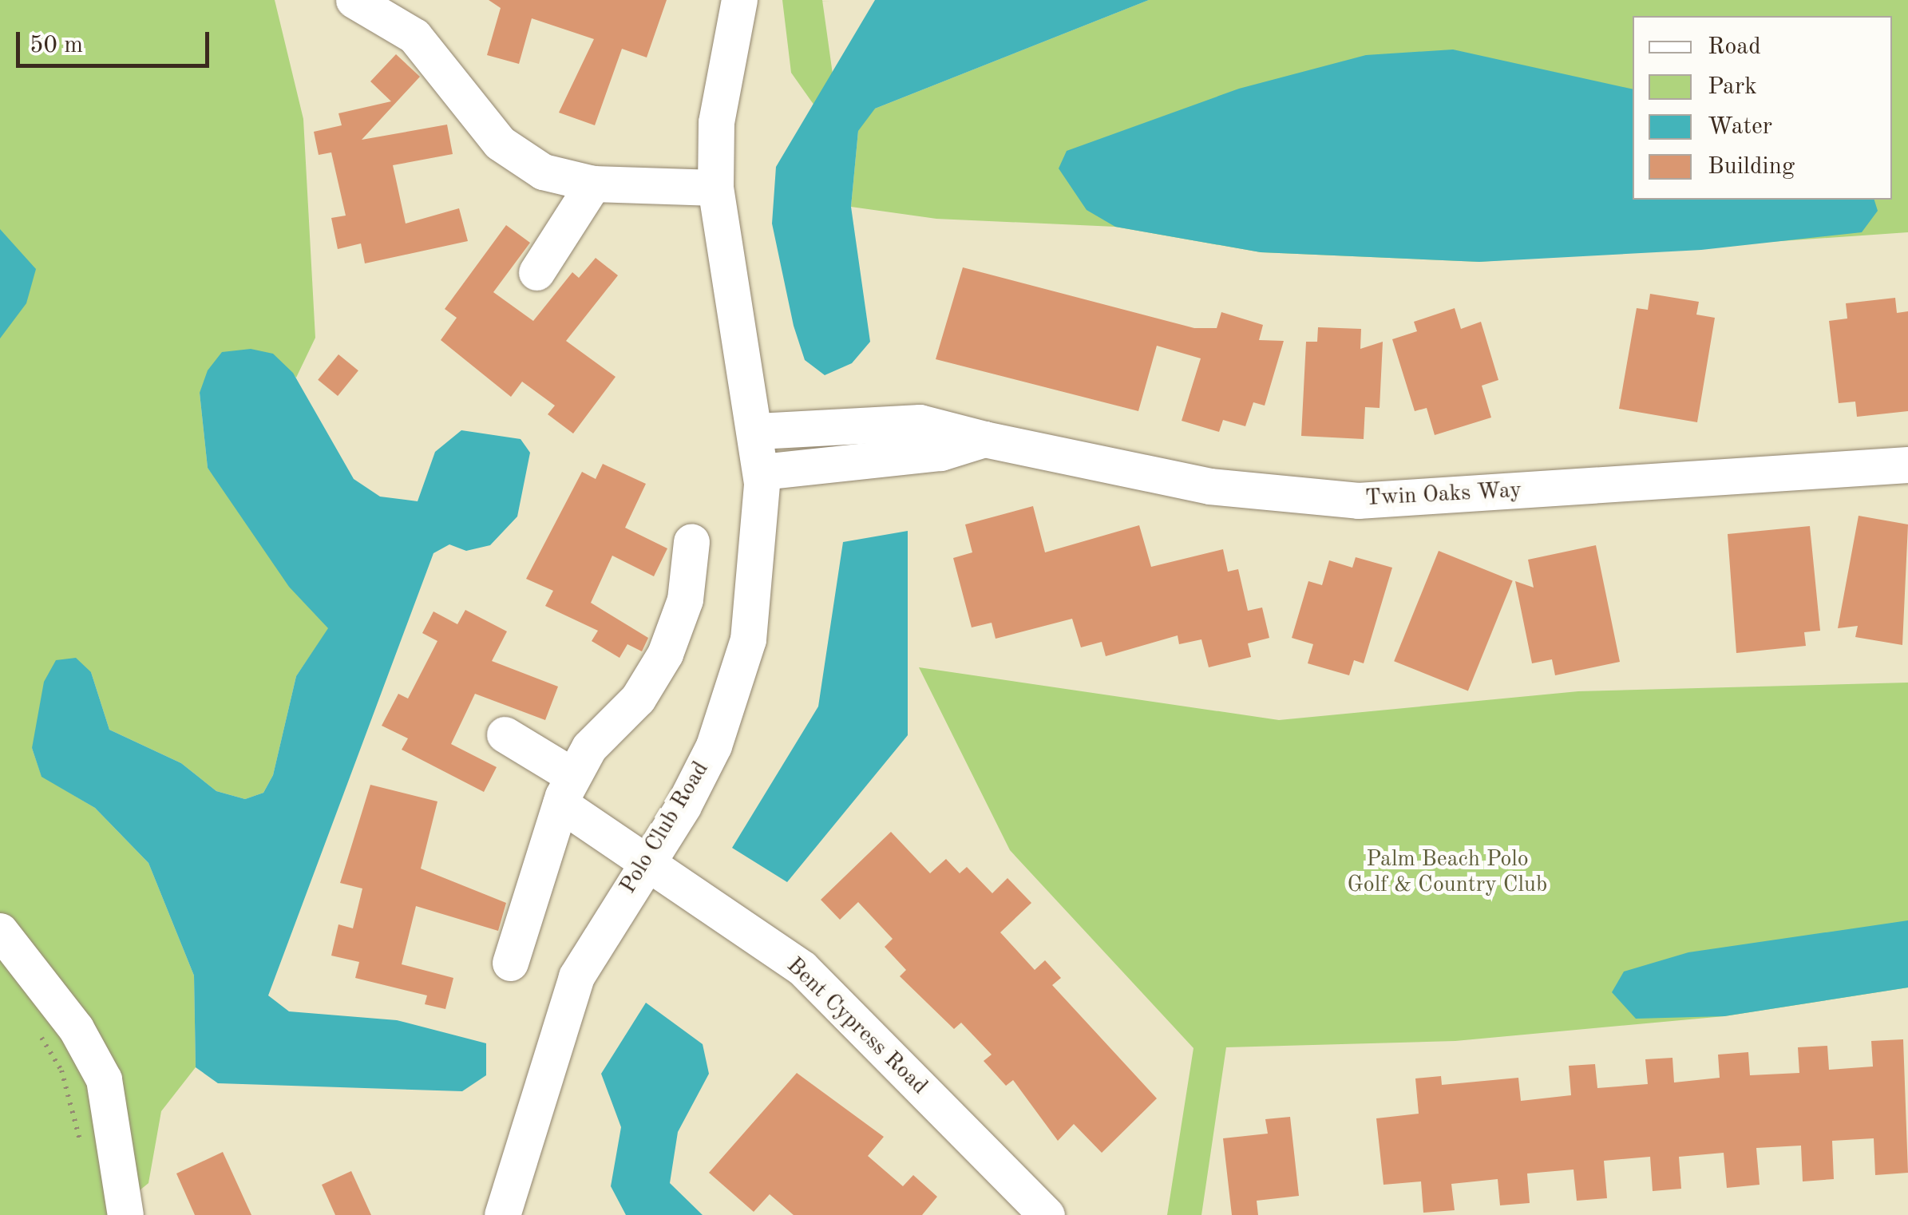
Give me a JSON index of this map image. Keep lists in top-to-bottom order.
{
  "streets": {
    "street": ["Twin Oaks Way", "Polo Club Road", "Bent Cypress Road"]
  },
  "crossings": [
    ["Twin Oaks Way", "Polo Club Road"],
    ["Polo Club Road", "Bent Cypress Road"]
  ],
  "parks": ["Palm Beach Polo Golf & Country Club"],
  "legend": [
    "Road",
    "Park",
    "Water",
    "Building"
  ],
  "scale_bar": "50 m"
}
